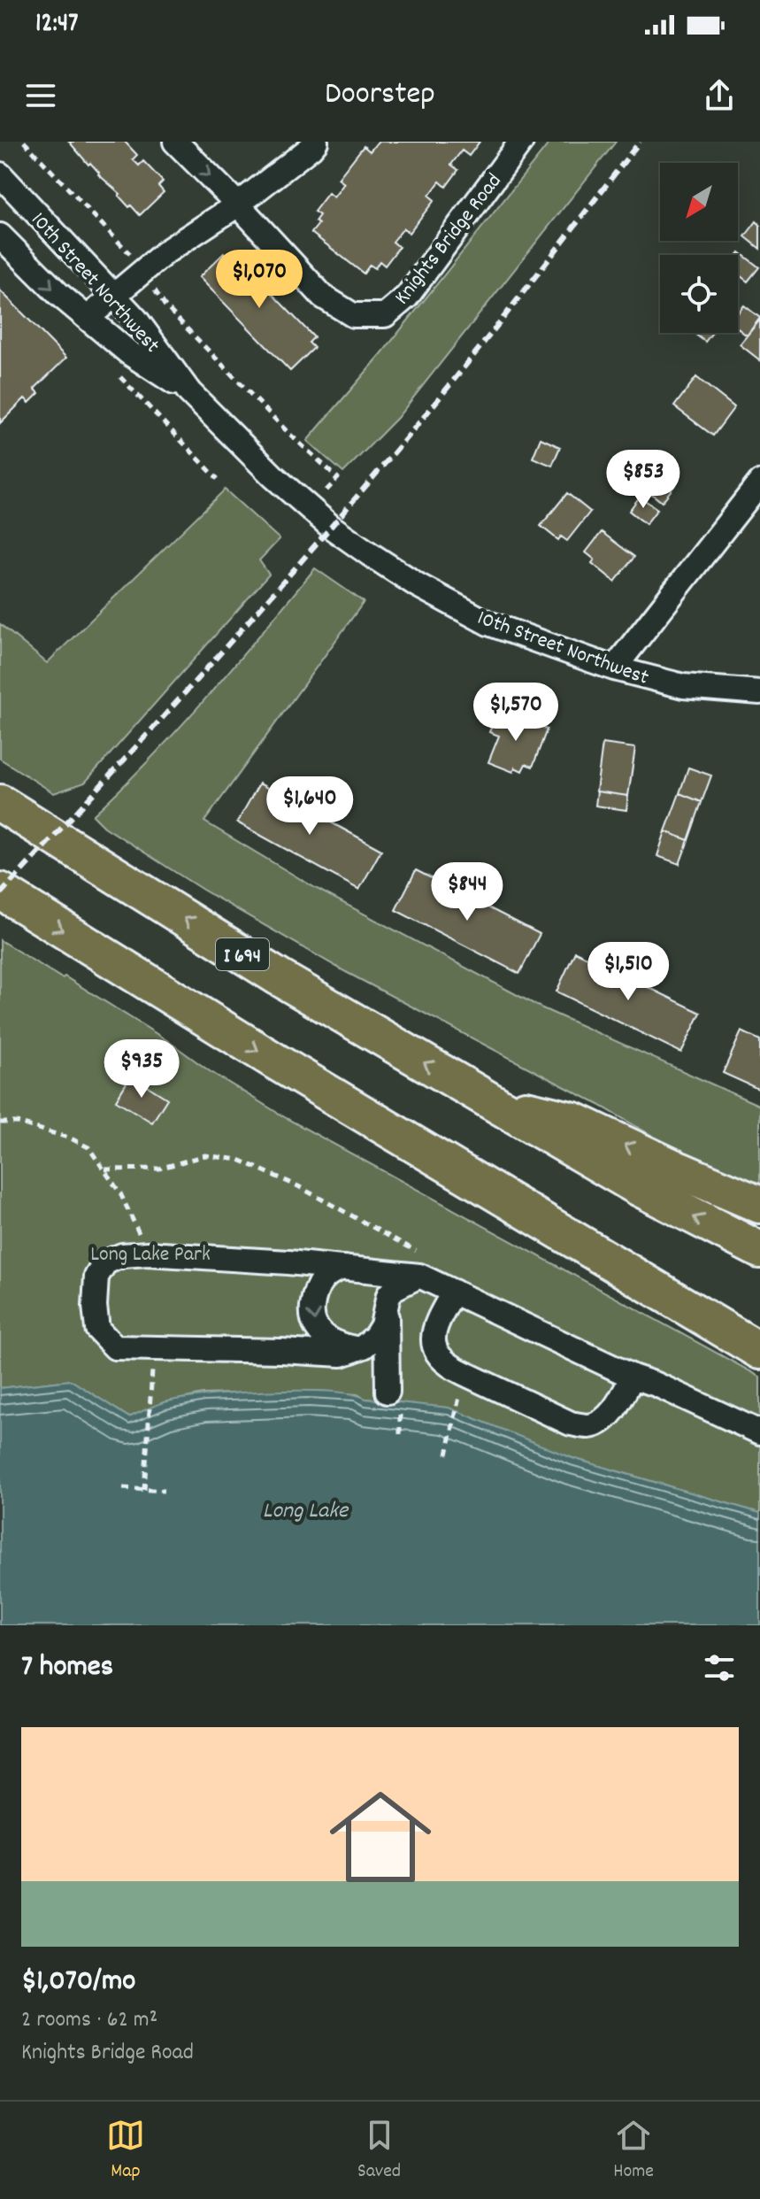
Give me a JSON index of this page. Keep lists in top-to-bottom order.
{
  "streets": {
    "highway": ["I 694"],
    "street": ["Knights Bridge Road", "10th Street Northwest"]
  },
  "water": ["Long Lake"],
  "parks": ["Long Lake Park"],
  "north": "bottom left",
  "page": {
    "status": "12:47",
    "header": "Doorstep",
    "price": [
      "$1,070",
      "$853",
      "$1,570",
      "$1,640",
      "$844",
      "$1,510",
      "$935"
    ],
    "heading": "7 homes",
    "list": [
      {
        "name": "$1,070/mo",
        "note": "2 rooms · 62 m² · Knights Bridge Road"
      }
    ],
    "tabs": ["Map", "Saved", "Home"]
  }
}
